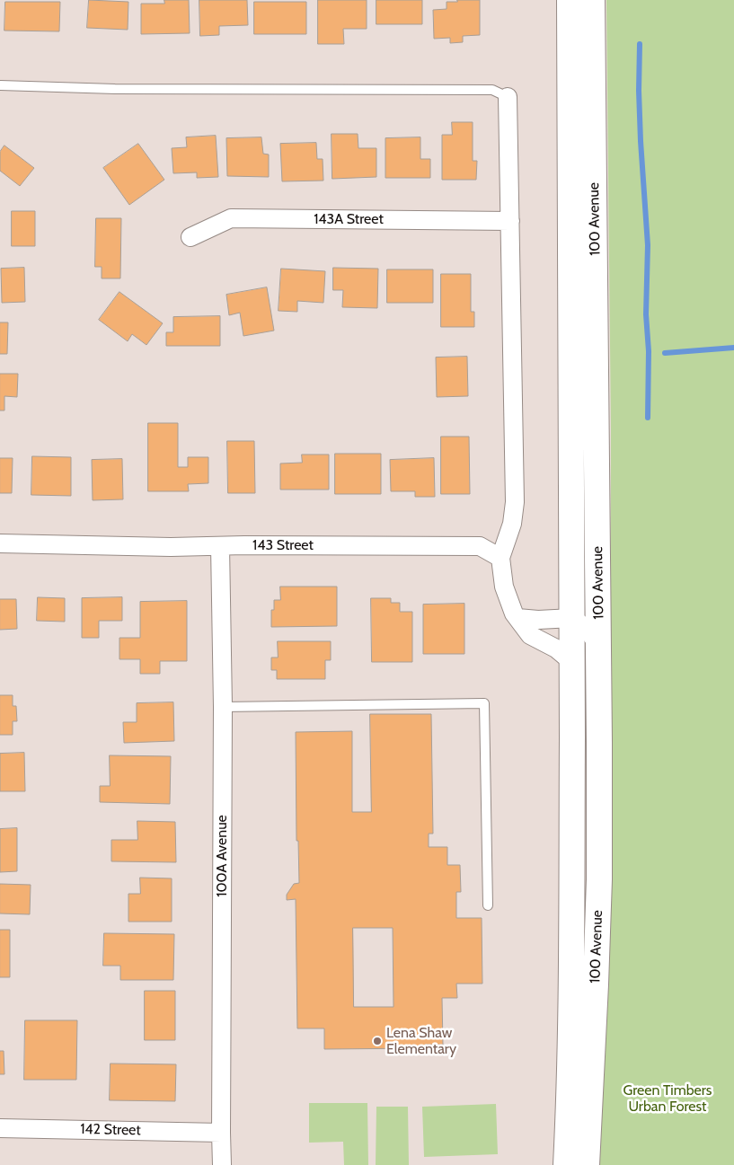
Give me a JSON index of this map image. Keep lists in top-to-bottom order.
{
  "streets": {
    "main road": ["100 Avenue"],
    "street": [
      "143A Street",
      "143 Street",
      "100A Avenue",
      "142 Street"
    ]
  },
  "crossings": [
    ["143 Street", "100A Avenue"],
    ["100A Avenue", "142 Street"]
  ],
  "parks": ["Green Timbers Urban Forest"],
  "places": ["Lena Shaw Elementary"]
}
